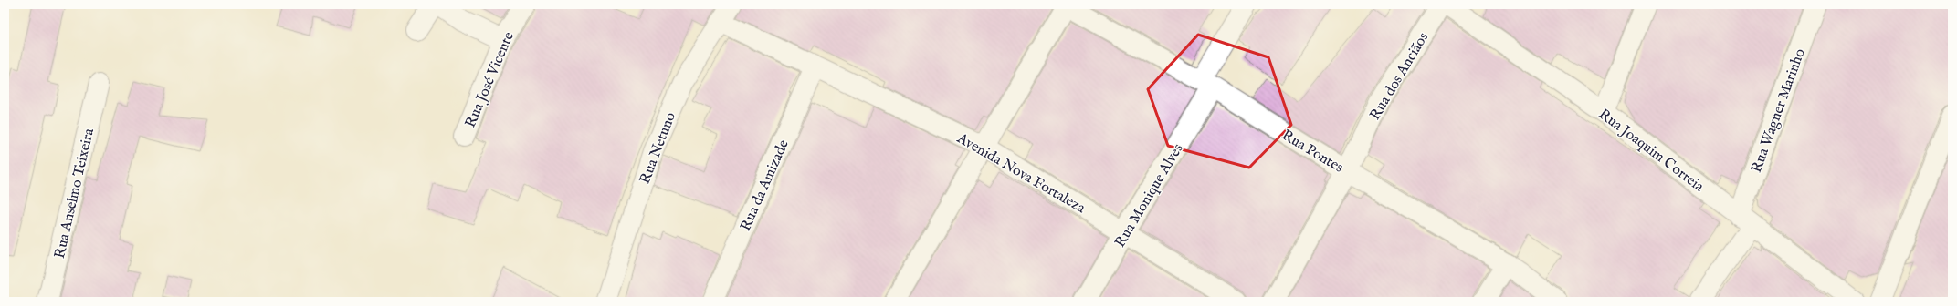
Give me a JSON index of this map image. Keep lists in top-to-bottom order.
{
  "streets": {
    "street": [
      "Rua dos Anciãos",
      "Rua José Vicente",
      "Rua Wagner Marinho",
      "Rua Netuno",
      "Rua Joaquim Correia",
      "Rua Pontes",
      "Avenida Nova Fortaleza",
      "Rua da Amizade",
      "Rua Anselmo Teixeira",
      "Rua Monique Alves"
    ]
  },
  "crossings": [
    ["Rua dos Anciãos", "Rua Pontes"],
    ["Rua Wagner Marinho", "Rua Joaquim Correia"],
    ["Rua Netuno", "Avenida Nova Fortaleza"],
    ["Rua Pontes", "Rua Monique Alves"],
    ["Avenida Nova Fortaleza", "Rua da Amizade"],
    ["Avenida Nova Fortaleza", "Rua Monique Alves"]
  ]
}
